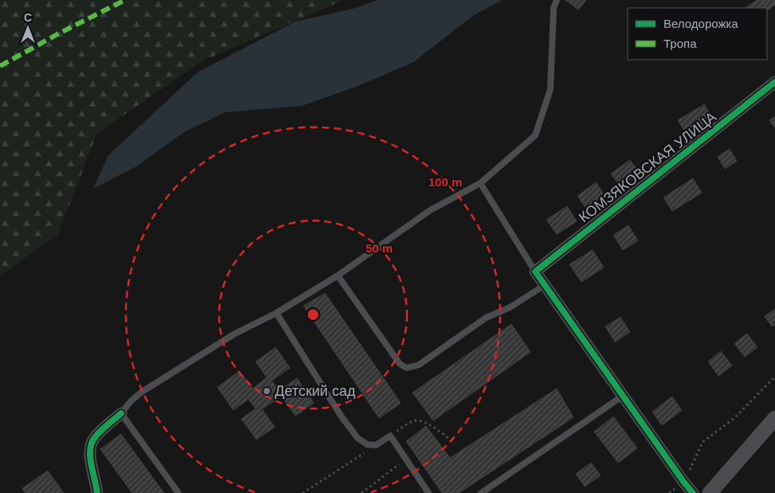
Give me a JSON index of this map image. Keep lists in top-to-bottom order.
{
  "streets": {
    "street": ["КОМЗЯКОВСКАЯ УЛИЦА"]
  },
  "places": ["Детский сад"],
  "legend": ["Велодорожка", "Тропа"],
  "north": "top",
  "rings": ["100 m", "50 m"]
}
